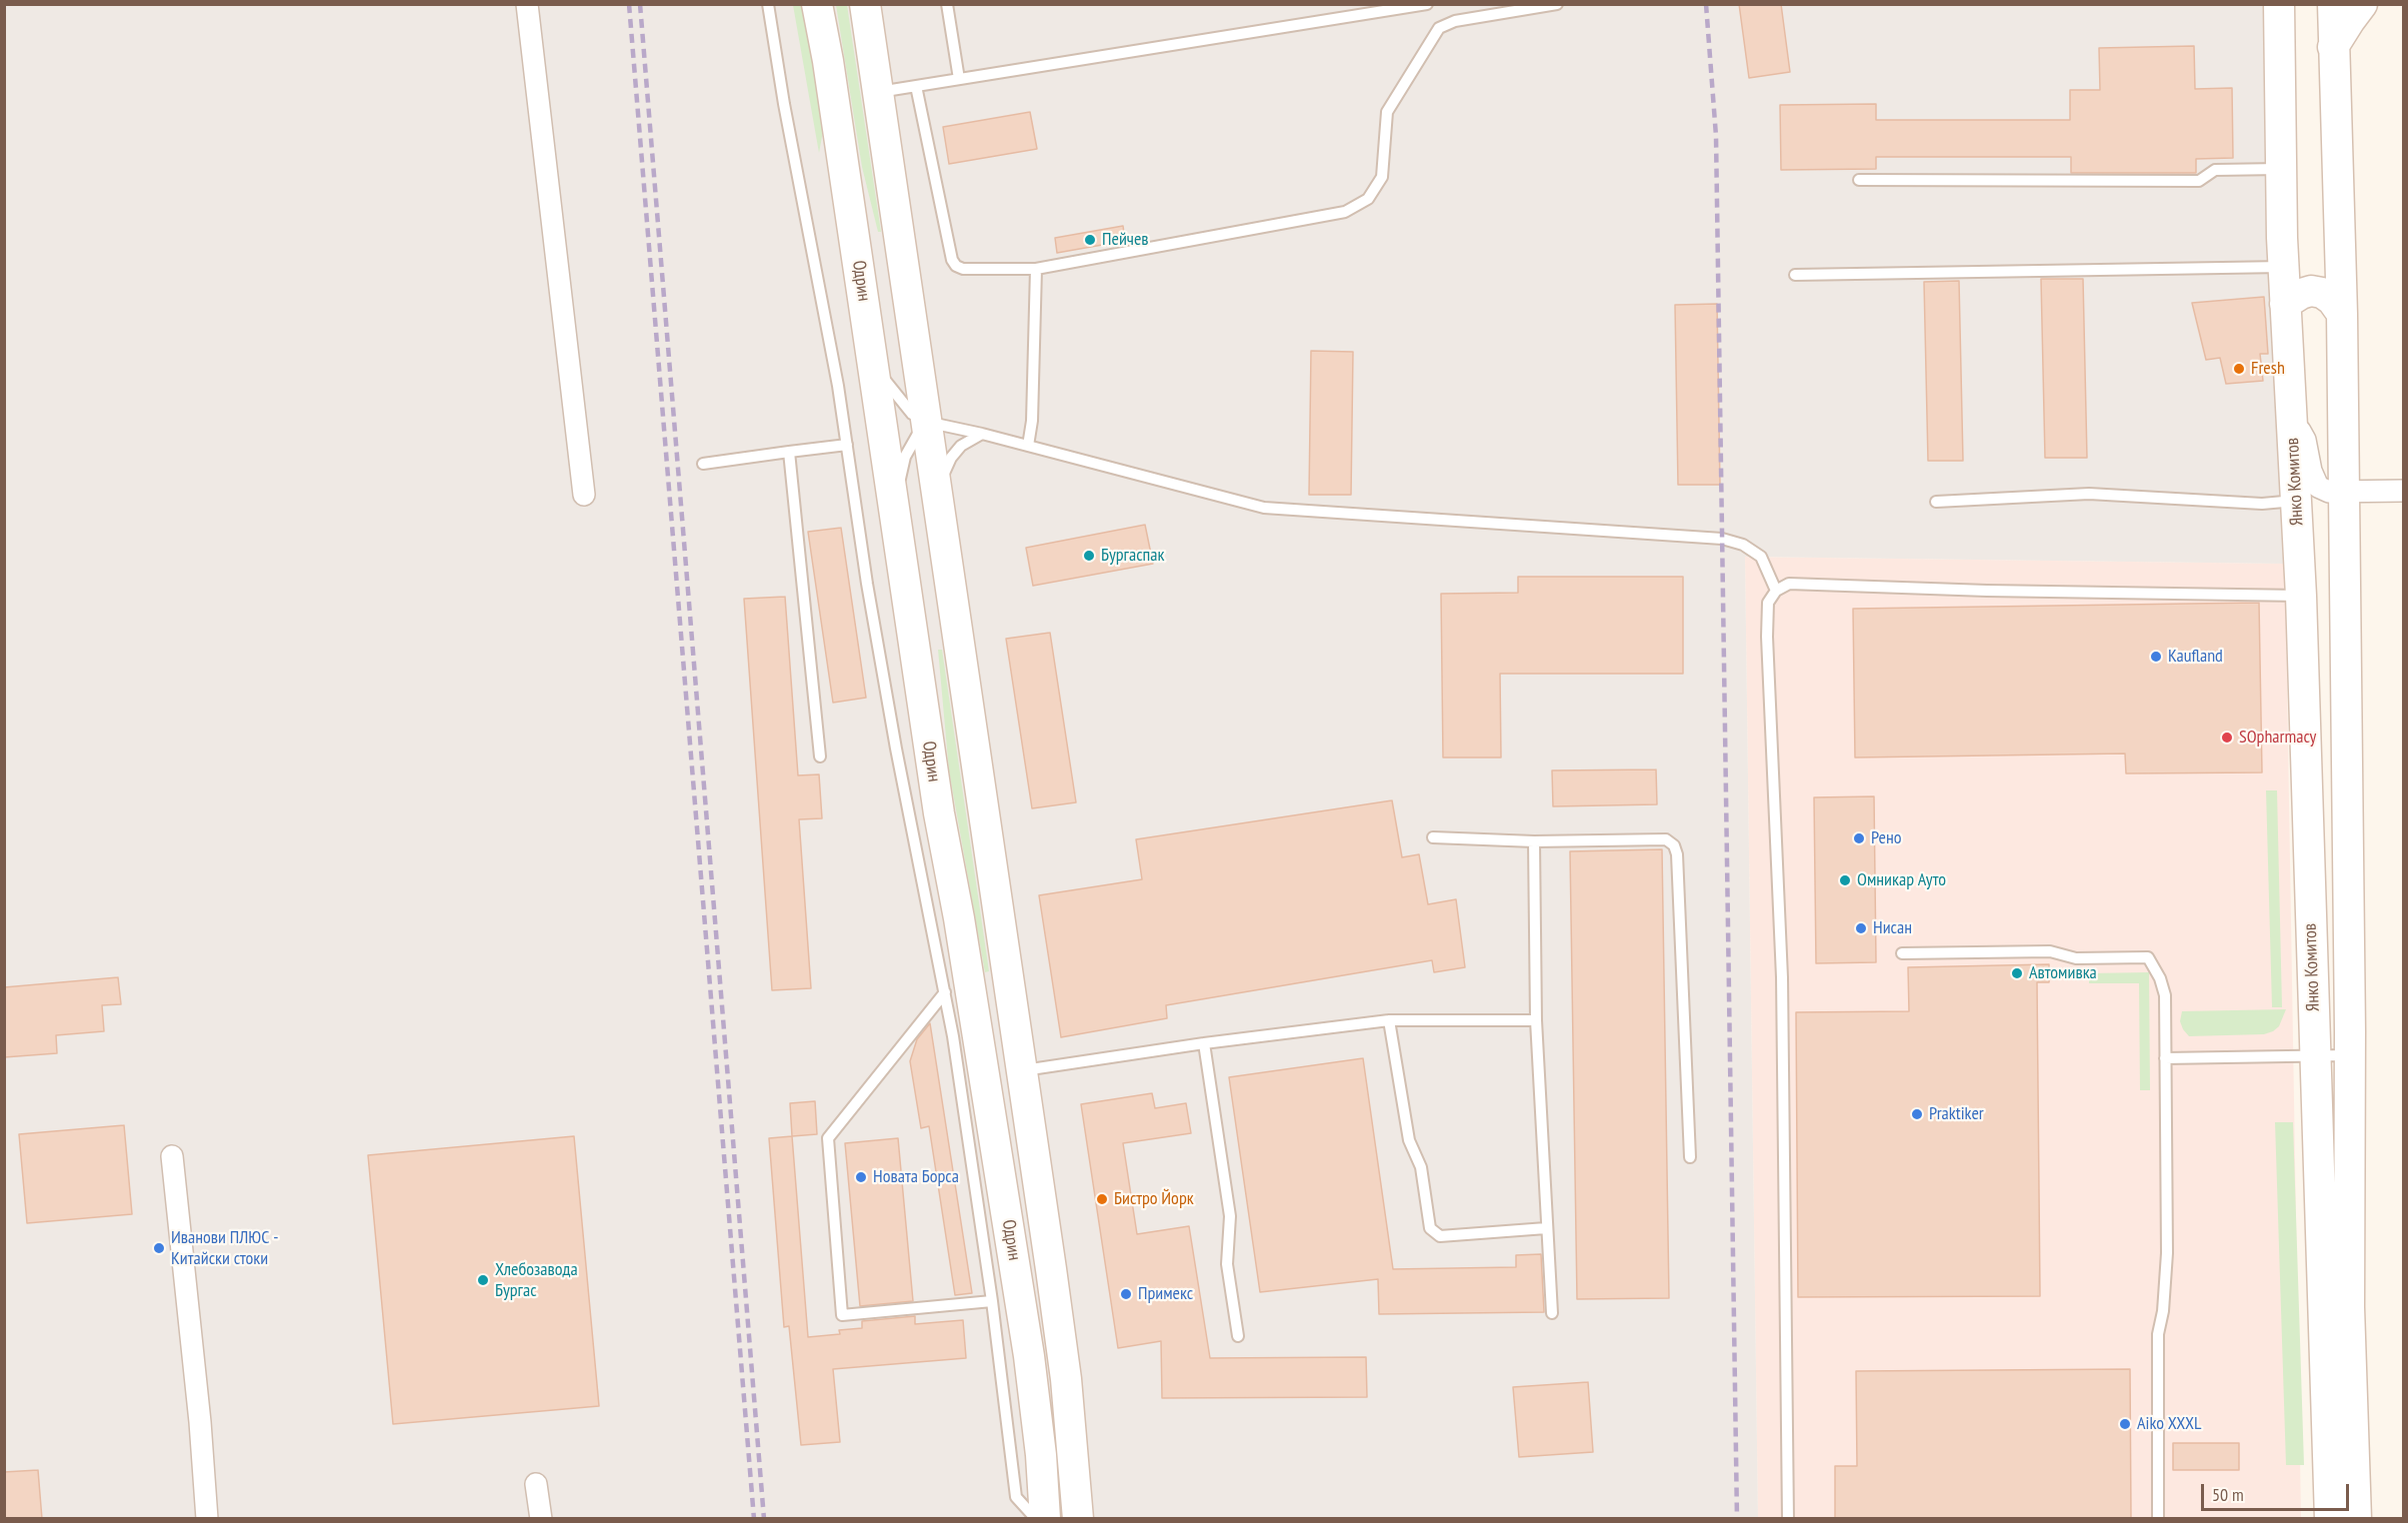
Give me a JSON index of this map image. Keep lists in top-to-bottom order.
{
  "streets": {
    "main road": ["Одрин", "Янко Комитов"]
  },
  "places": [
    "Пейчев",
    "Fresh",
    "Бургаспак",
    "Kaufland",
    "SOpharmacy",
    "Рено",
    "Омникар Ауто",
    "Нисан",
    "Автомивка",
    "Praktiker",
    "Новата Борса",
    "Бистро Йорк",
    "Иванови ПЛЮС - Китайски стоки",
    "Хлебозавода Бургас",
    "Примекс",
    "Aiko XXXL"
  ],
  "scale_bar": "50 m"
}
